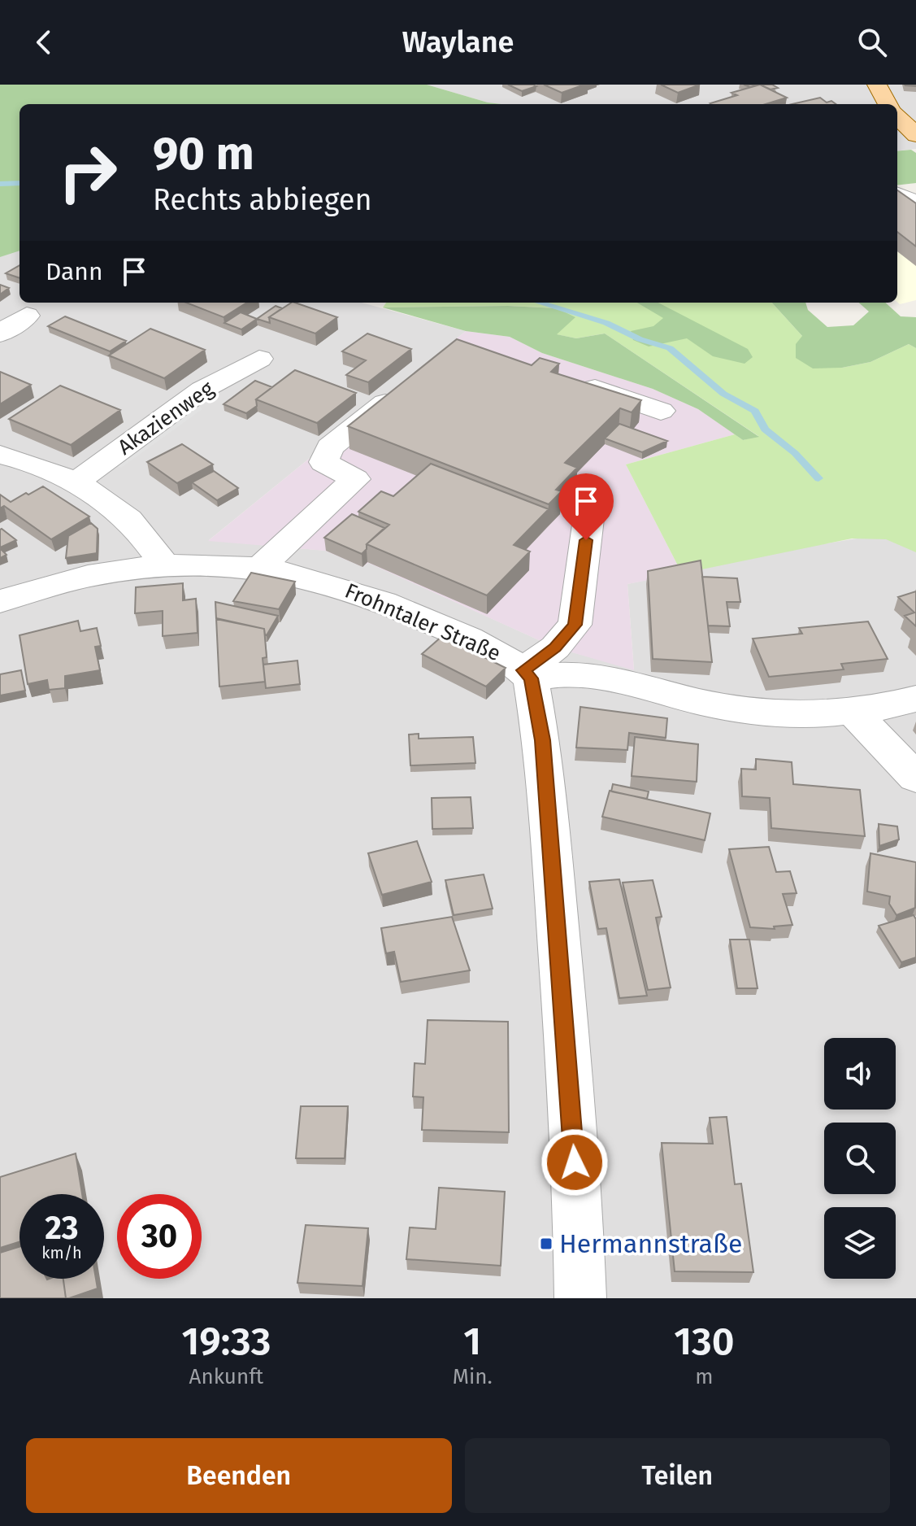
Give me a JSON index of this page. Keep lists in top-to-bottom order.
{
  "streets": {
    "street": ["Akazienweg", "Frohntaler Straße"]
  },
  "places": {
    "transit": ["Hermannstraße"]
  },
  "page": {
    "header": "Waylane",
    "turn": ["90 m", "Rechts abbiegen"],
    "then": "Dann",
    "speed": "23 km/h",
    "limit": "30",
    "eta": [
      "19:33",
      "Ankunft",
      "1",
      "Min.",
      "130",
      "m"
    ],
    "buttons": ["Beenden", "Teilen"]
  }
}
